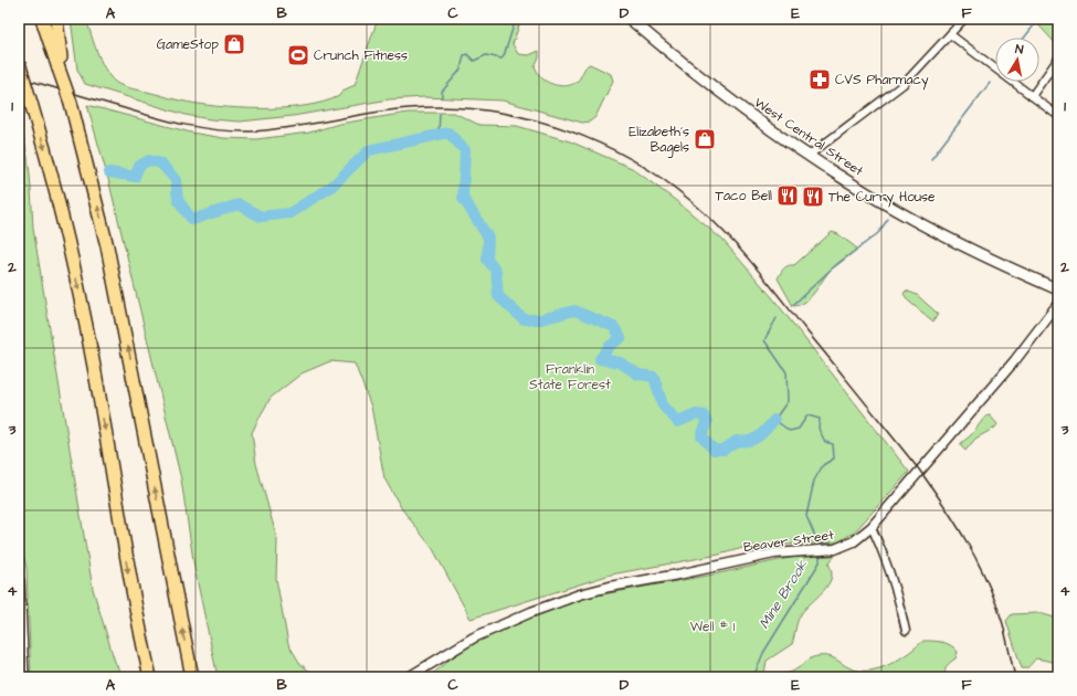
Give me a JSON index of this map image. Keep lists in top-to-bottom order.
{
  "streets": {
    "main road": ["West Central Street"],
    "street": ["Beaver Street"]
  },
  "water": ["Mine Brook"],
  "parks": ["Franklin State Forest", "Well # 1"],
  "places": {
    "shop": ["GameStop", "Elizabeth's Bagels"],
    "sports": ["Crunch Fitness"],
    "pharmacy": ["CVS Pharmacy"],
    "restaurant": ["Taco Bell", "The Curry House"]
  },
  "north": "top",
  "grid": {
    "columns": [
      "A",
      "B",
      "C",
      "D",
      "E",
      "F"
    ],
    "rows": [
      "1",
      "2",
      "3",
      "4"
    ]
  }
}
